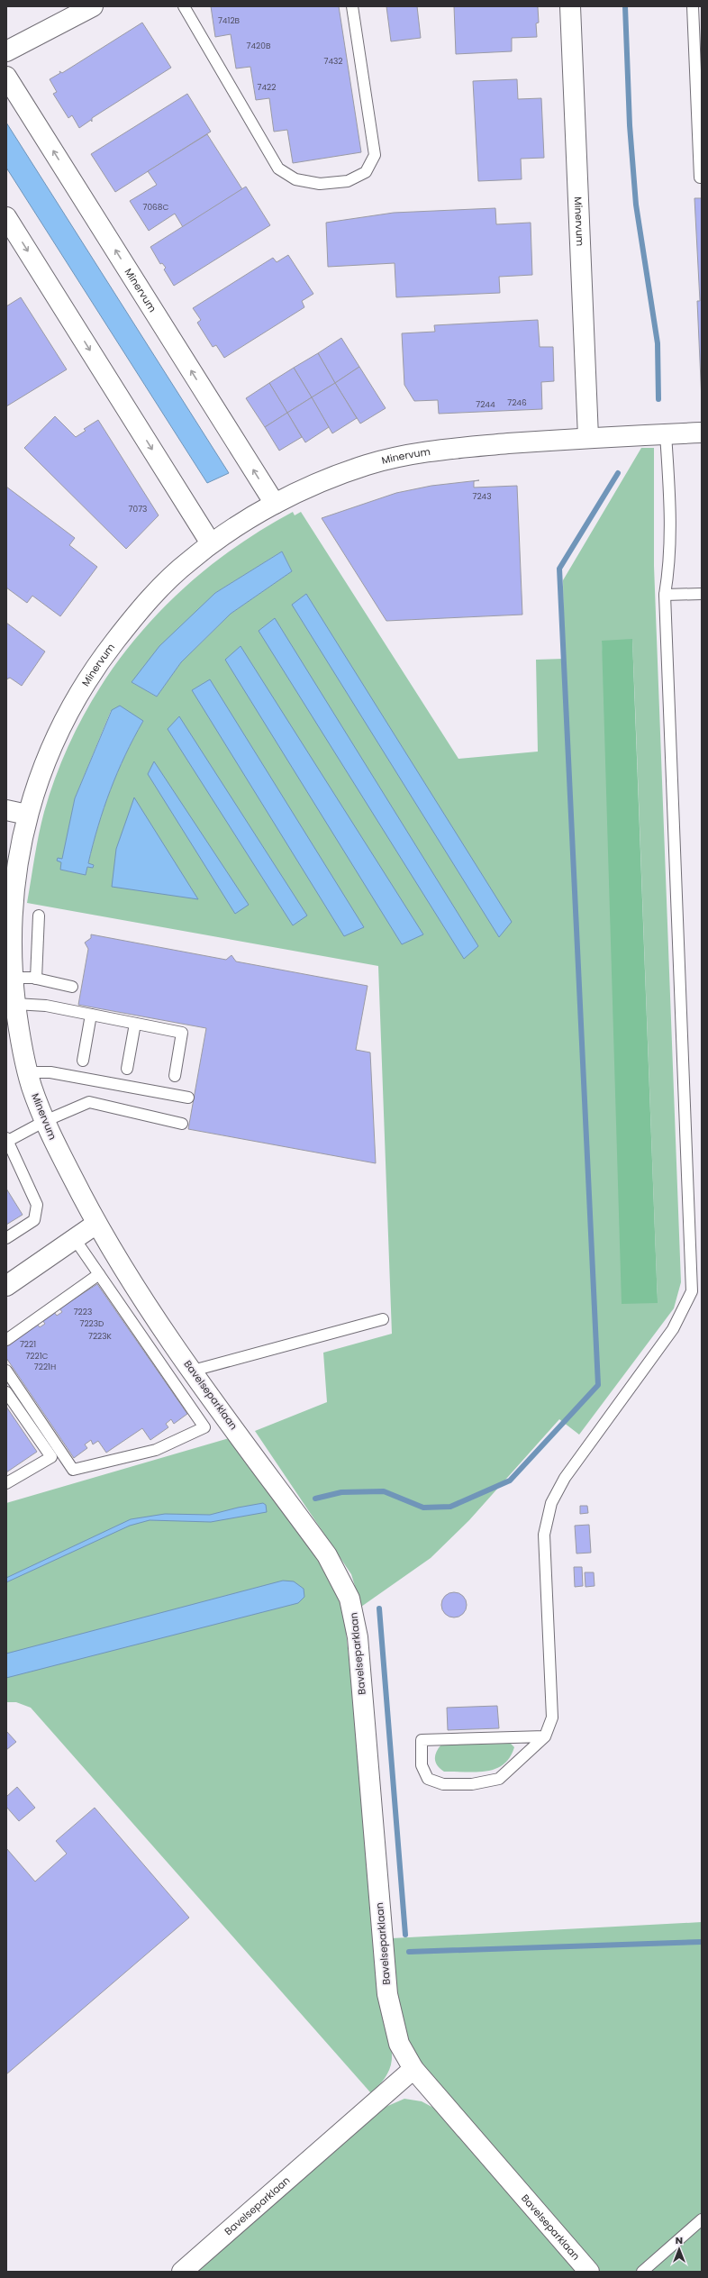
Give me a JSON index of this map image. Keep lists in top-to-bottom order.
{
  "streets": {
    "street": ["Minervum", "Bavelseparklaan"]
  },
  "crossings": [
    ["Minervum", "Bavelseparklaan"]
  ],
  "house_numbers": [
    "7412B",
    "7420B",
    "7432",
    "7422",
    "7068C",
    "7246",
    "7244",
    "7243",
    "7073",
    "7223",
    "7223D",
    "7223K",
    "7221",
    "7221C",
    "7221H"
  ],
  "north": "top"
}
